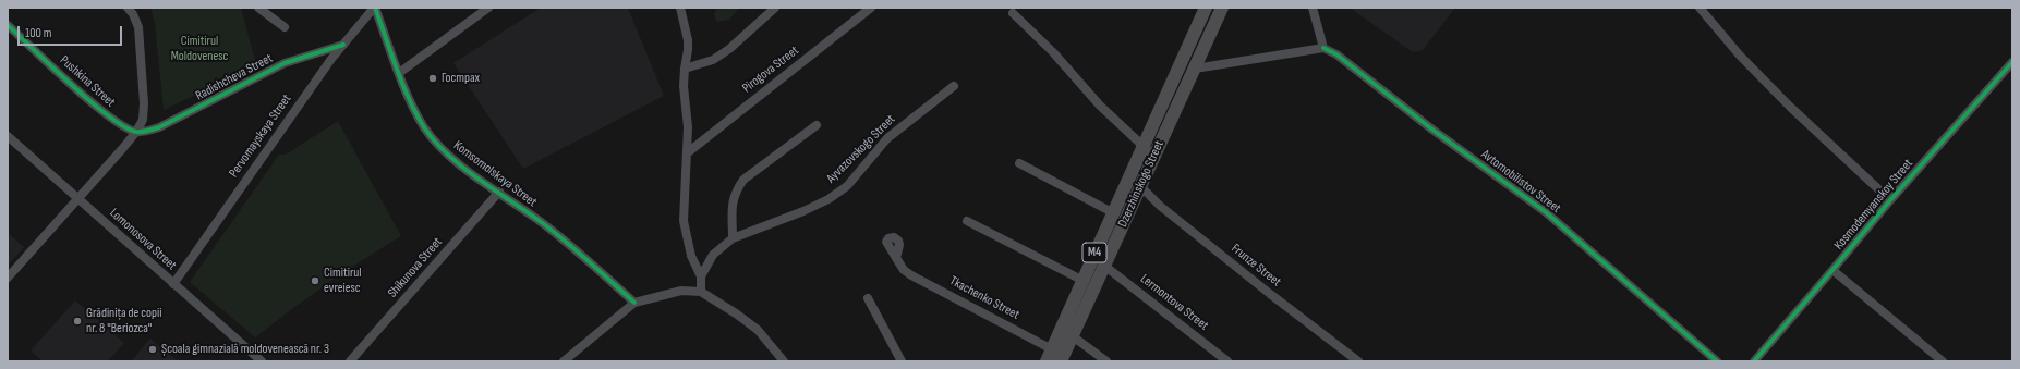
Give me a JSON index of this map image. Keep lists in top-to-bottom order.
{
  "streets": {
    "highway": ["Dzerzhinskogo Street", "M4"],
    "street": [
      "Pirogova Street",
      "Radishcheva Street",
      "Pushkina Street",
      "Pervomayskaya Street",
      "Ayvazovskogo Street",
      "Komsomolskaya Street",
      "Avtomobilistov Street",
      "Kosmodemyanskoy Street",
      "Lomonosova Street",
      "Frunze Street",
      "Shikunova Street",
      "Tkachenko Street",
      "Lermontova Street"
    ]
  },
  "crossings": [
    ["Radishcheva Street", "Pushkina Street"],
    ["Radishcheva Street", "Pervomayskaya Street"],
    ["Pervomayskaya Street", "Komsomolskaya Street"],
    ["Pervomayskaya Street", "Lomonosova Street"],
    ["Komsomolskaya Street", "Shikunova Street"],
    ["Dzerzhinskogo Street", "Frunze Street"],
    ["Dzerzhinskogo Street", "Tkachenko Street"],
    ["Dzerzhinskogo Street", "Lermontova Street"]
  ],
  "parks": ["Cimitirul Moldovenesc"],
  "places": [
    "Гострах",
    "Cimitirul evreiesc",
    "Grădinița de copii nr. 8 \"Beriozca\"",
    "Școala gimnazială moldovenească nr. 3"
  ],
  "scale_bar": "100 m"
}
